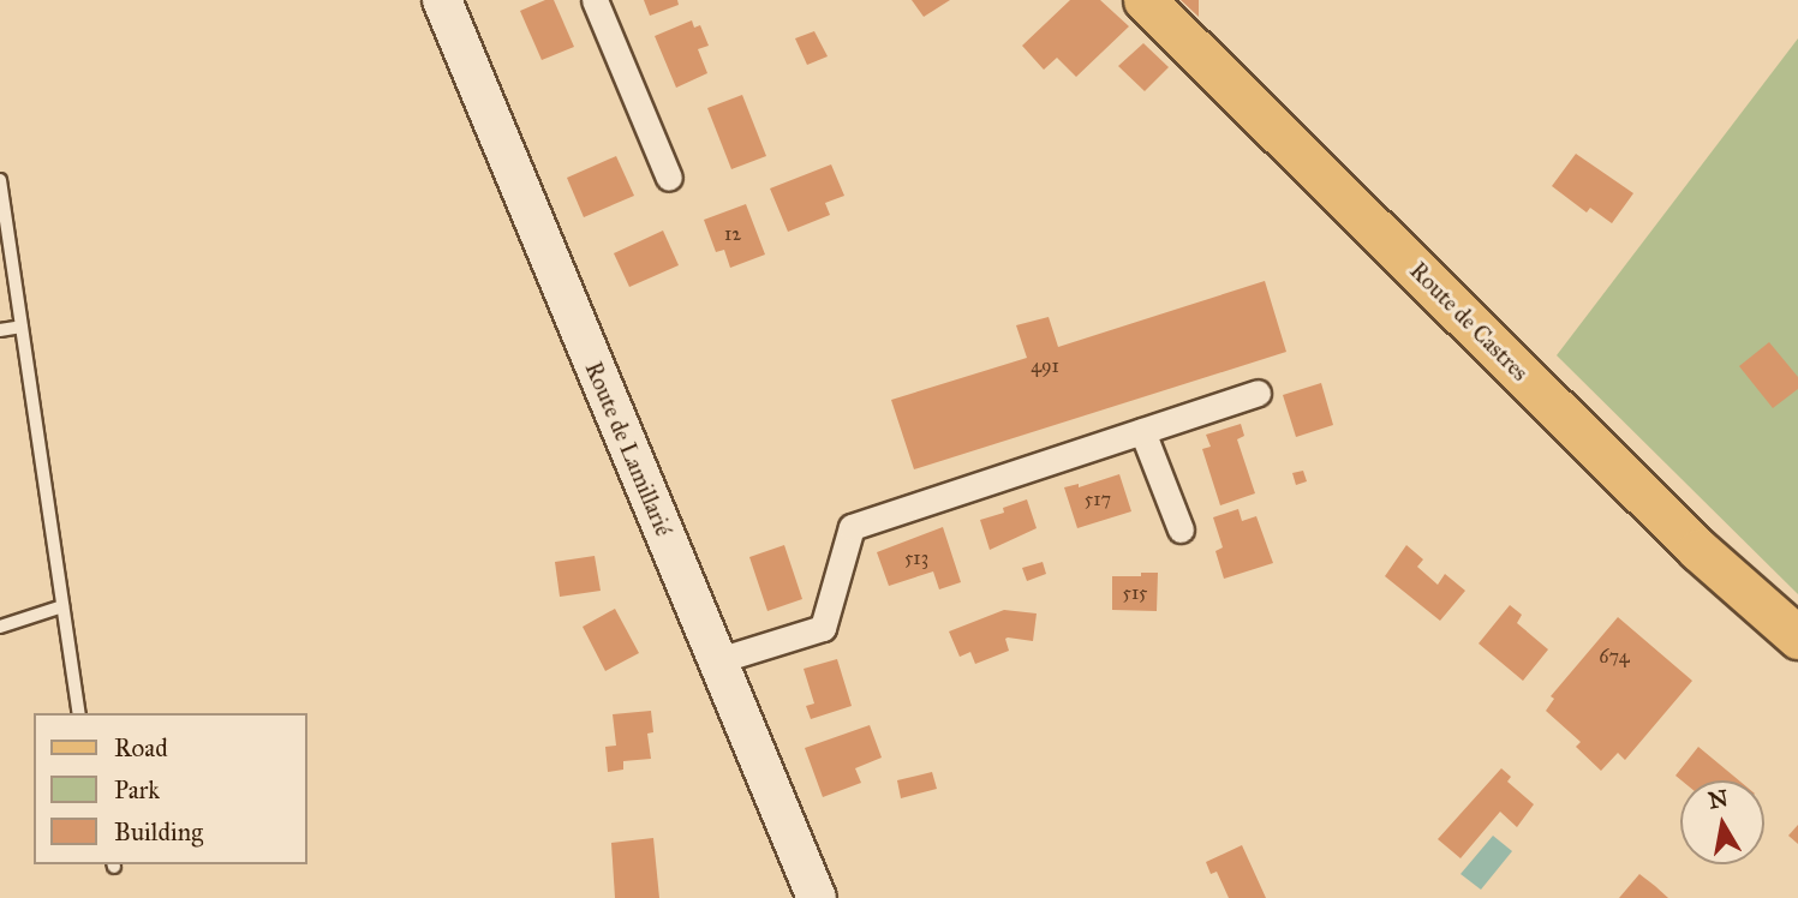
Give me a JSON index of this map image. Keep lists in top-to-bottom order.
{
  "streets": {
    "main road": ["Route de Castres", "Route de Lamillarié"]
  },
  "house_numbers": [
    "12",
    "491",
    "517",
    "513",
    "515",
    "674"
  ],
  "legend": ["Road", "Park", "Building"],
  "north": "top"
}
